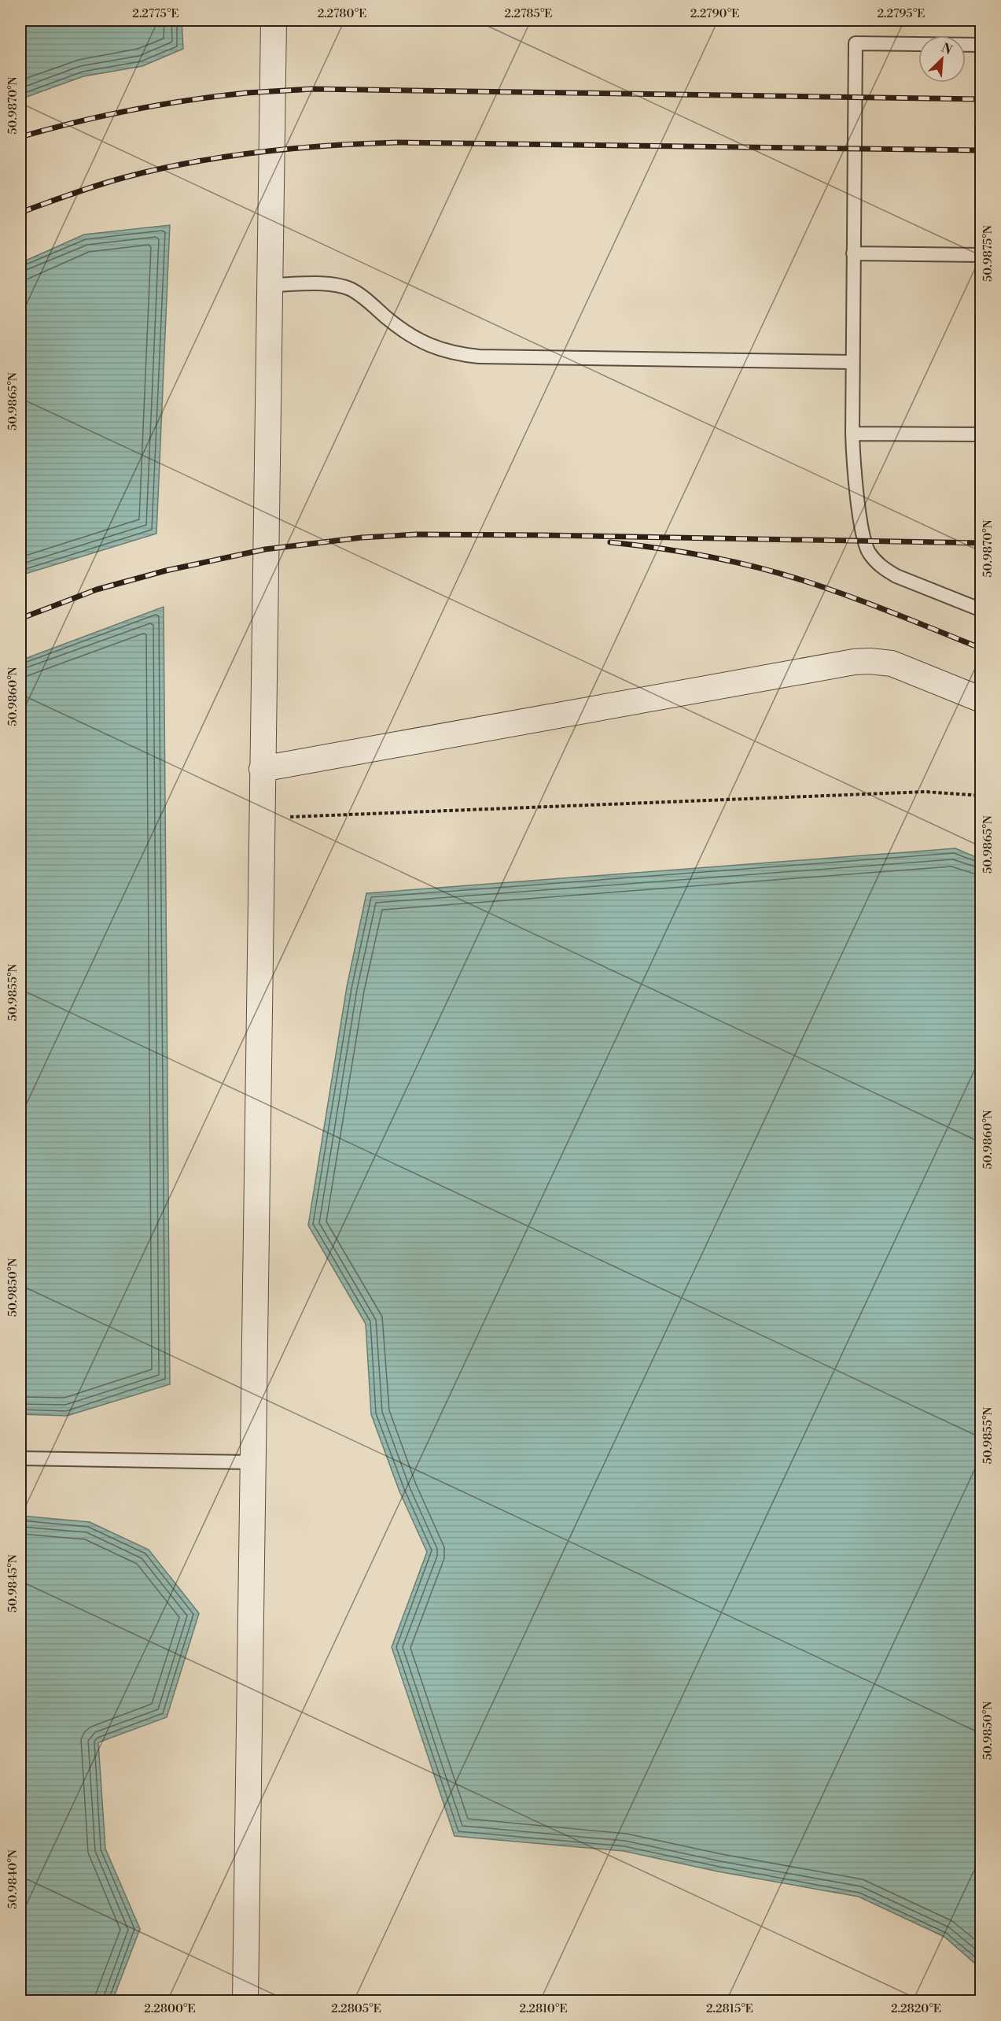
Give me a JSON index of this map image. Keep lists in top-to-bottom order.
{
  "north": "top right",
  "coordinates": [
    "2.2775°E",
    "2.2780°E",
    "2.2785°E",
    "2.2790°E",
    "2.2795°E",
    "50.9870°N",
    "50.9875°N",
    "50.9865°N",
    "50.9860°N",
    "50.9855°N",
    "50.9850°N",
    "50.9845°N",
    "50.9840°N",
    "2.2800°E",
    "2.2805°E",
    "2.2810°E",
    "2.2815°E",
    "2.2820°E"
  ]
}
